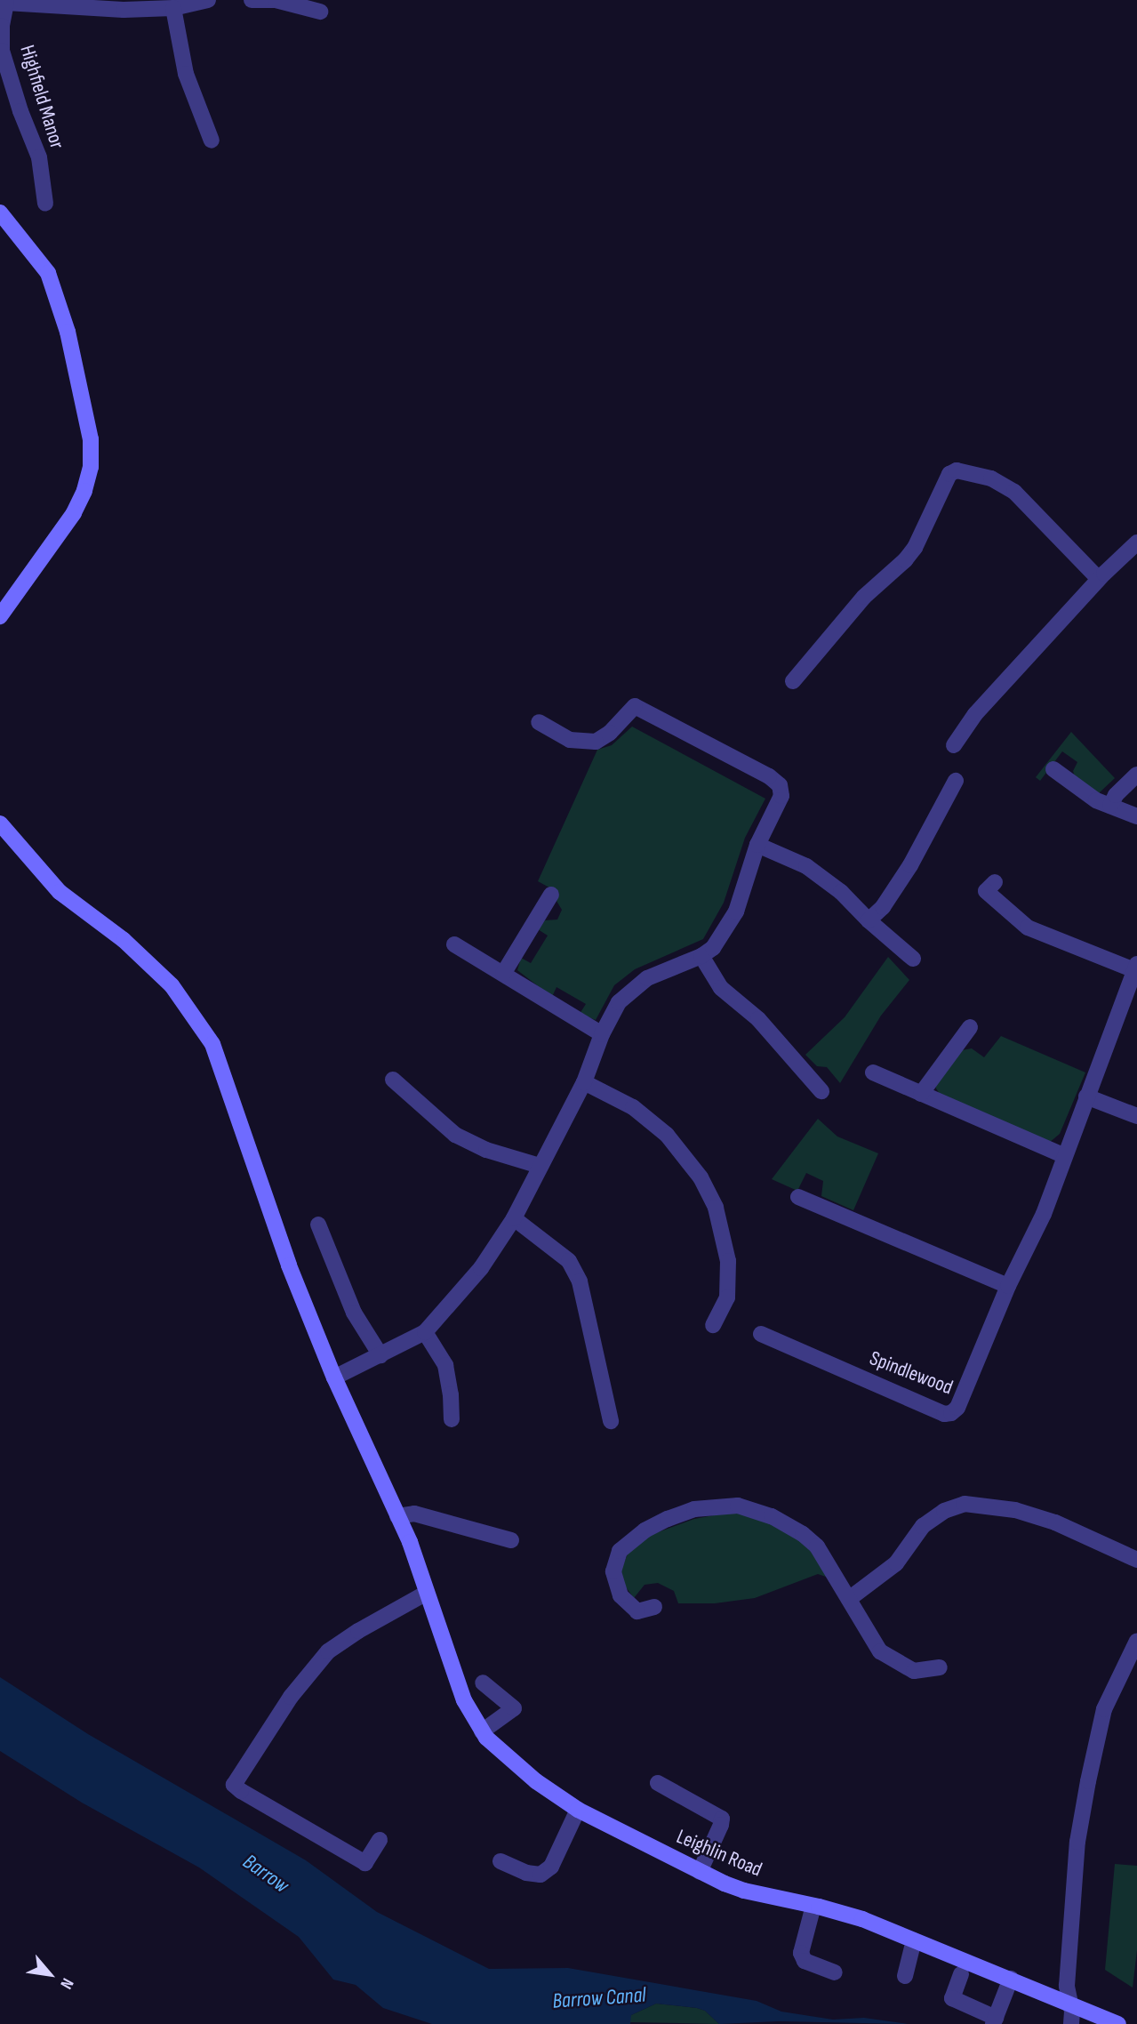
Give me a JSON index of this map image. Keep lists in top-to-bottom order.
{
  "streets": {
    "street": ["Highfield Manor", "Spindlewood", "Leighlin Road"]
  },
  "water": ["Barrow", "Barrow Canal"],
  "north": "bottom right"
}
